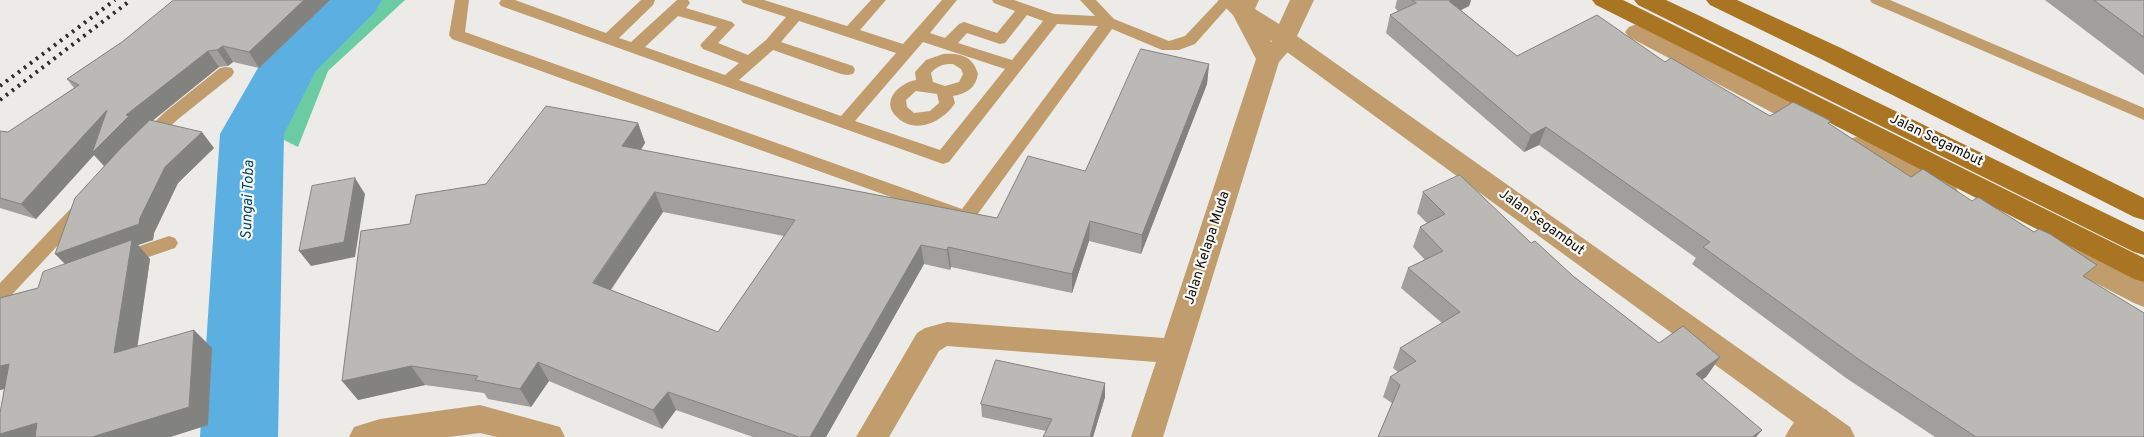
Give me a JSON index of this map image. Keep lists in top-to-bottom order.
{
  "streets": {
    "main road": ["Jalan Segambut"],
    "street": ["Jalan Kelapa Muda"]
  },
  "crossings": [
    ["Jalan Segambut", "Jalan Kelapa Muda"]
  ],
  "water": ["Sungai Toba"]
}
